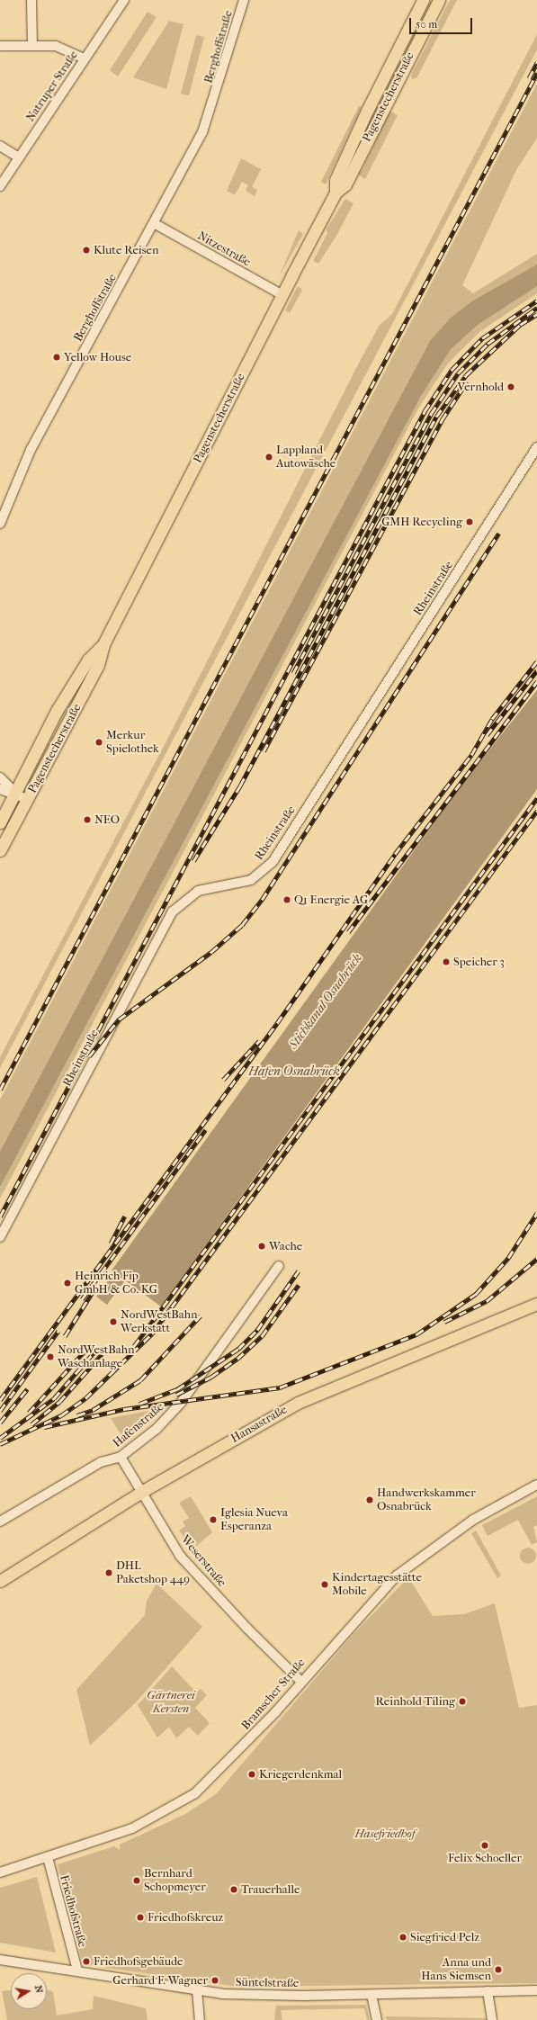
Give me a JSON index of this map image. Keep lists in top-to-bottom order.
{
  "streets": {
    "main road": ["Pagenstecherstraße", "Hansastraße"],
    "street": [
      "Berghoffstraße",
      "Natruper Straße",
      "Nitzestraße",
      "Rheinstraße",
      "Hafenstraße",
      "Weserstraße",
      "Bramscher Straße",
      "Friedhofstraße",
      "Süntelstraße"
    ]
  },
  "crossings": [
    ["Berghoffstraße", "Nitzestraße"],
    ["Pagenstecherstraße", "Nitzestraße"],
    ["Hansastraße", "Weserstraße"],
    ["Hafenstraße", "Weserstraße"],
    ["Weserstraße", "Bramscher Straße"],
    ["Bramscher Straße", "Friedhofstraße"],
    ["Friedhofstraße", "Süntelstraße"]
  ],
  "water": ["Stichkanal Osnabrück", "Hafen Osnabrück"],
  "parks": ["Gärtnerei Kersten", "Hasefriedhof"],
  "places": [
    "Klute Reisen",
    "Yellow House",
    "Vernhold",
    "Lappland Autowäsche",
    "GMH Recycling",
    "Merkur Spielothek",
    "NEO",
    "Q1 Energie AG",
    "Speicher 3",
    "Wache",
    "Heinrich Fip GmbH & Co. KG",
    "NordWestBahn Werkstatt",
    "NordWestBahn Waschanlage",
    "Handwerkskammer Osnabrück",
    "Iglesia Nueva Esperanza",
    "DHL Paketshop 449",
    "Kindertagesstätte Mobile",
    "Reinhold Tiling",
    "Kriegerdenkmal",
    "Felix Schoeller",
    "Bernhard Schopmeyer",
    "Trauerhalle",
    "Friedhofskreuz",
    "Siegfried Pelz",
    "Friedhofsgebäude",
    "Anna und Hans Siemsen",
    "Gerhard F. Wagner"
  ],
  "scale_bar": "50 m",
  "north": "right"
}
